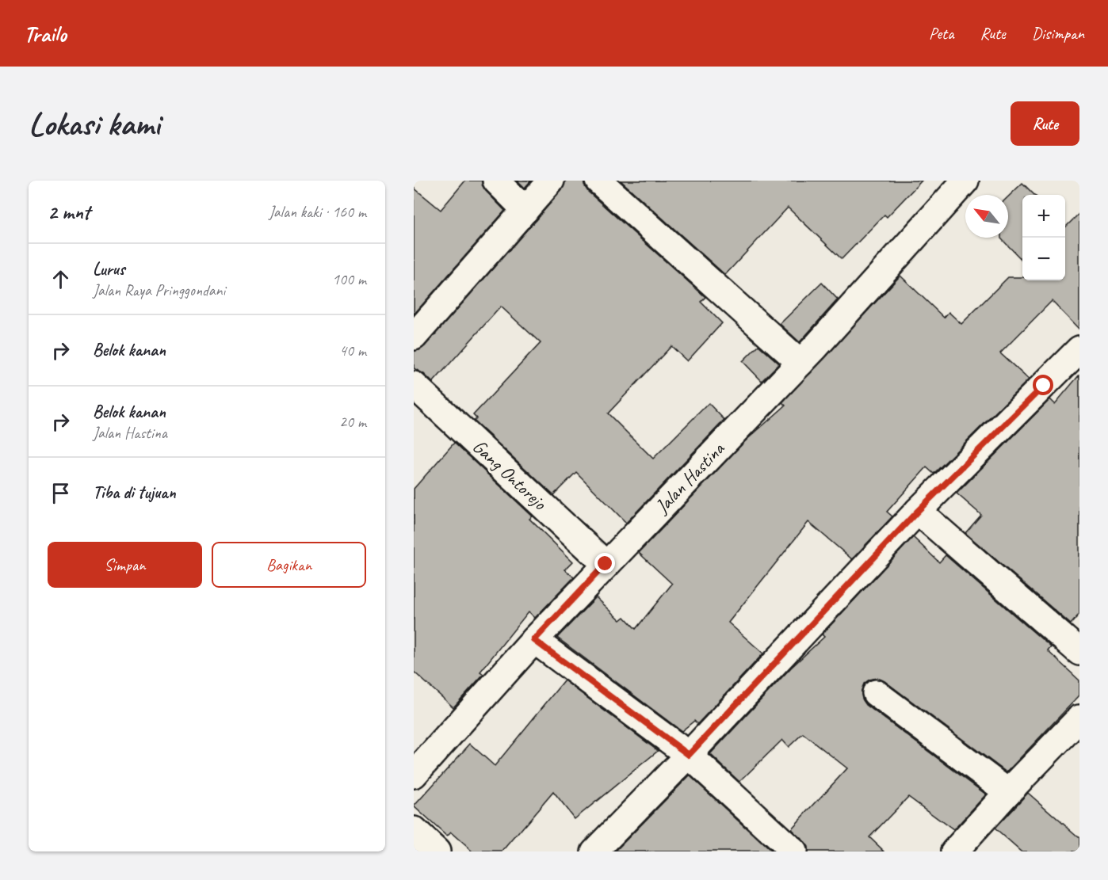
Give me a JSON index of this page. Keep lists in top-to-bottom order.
{
  "streets": {
    "street": ["Gang Ontorejo", "Jalan Hastina"]
  },
  "crossings": [
    ["Gang Ontorejo", "Jalan Hastina"]
  ],
  "north": "top left",
  "page": {
    "header": "Trailo",
    "nav": ["Peta", "Rute", "Disimpan"],
    "buttons": [
      "Rute",
      ["Simpan", "Bagikan"]
    ],
    "title": "Lokasi kami",
    "heading": ["2 mnt", "Jalan kaki · 160 m"],
    "map_buttons": ["+", "−"],
    "list": [
      ["Lurus", "Jalan Raya Pringgondani", "100 m"],
      ["Belok kanan", "40 m"],
      ["Belok kanan", "Jalan Hastina", "20 m"],
      "Tiba di tujuan"
    ]
  }
}
